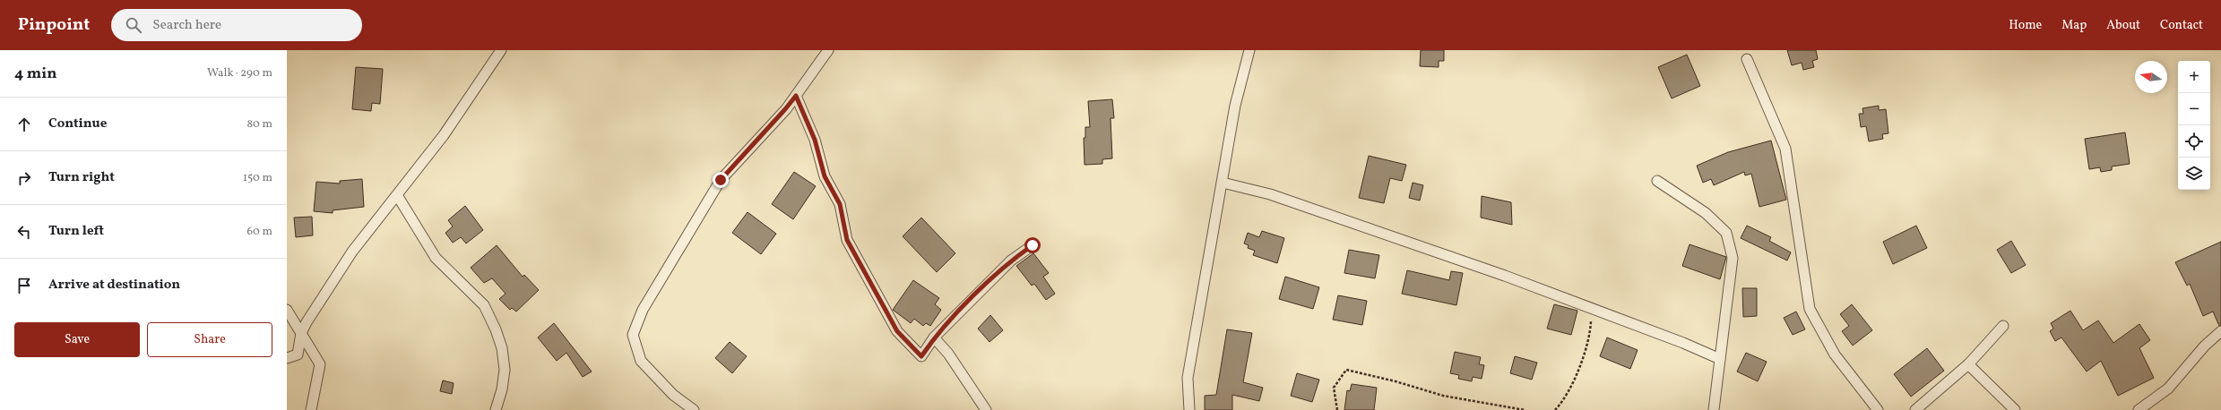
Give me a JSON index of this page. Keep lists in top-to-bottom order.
{
  "north": "left",
  "page": {
    "header": "Pinpoint",
    "search": "Search here",
    "nav": [
      "Home",
      "Map",
      "About",
      "Contact"
    ],
    "heading": ["4 min", "Walk · 290 m"],
    "map_buttons": ["+", "−"],
    "list": [
      ["Continue", "80 m"],
      ["Turn right", "150 m"],
      ["Turn left", "60 m"],
      "Arrive at destination"
    ],
    "buttons": ["Save", "Share"]
  }
}
